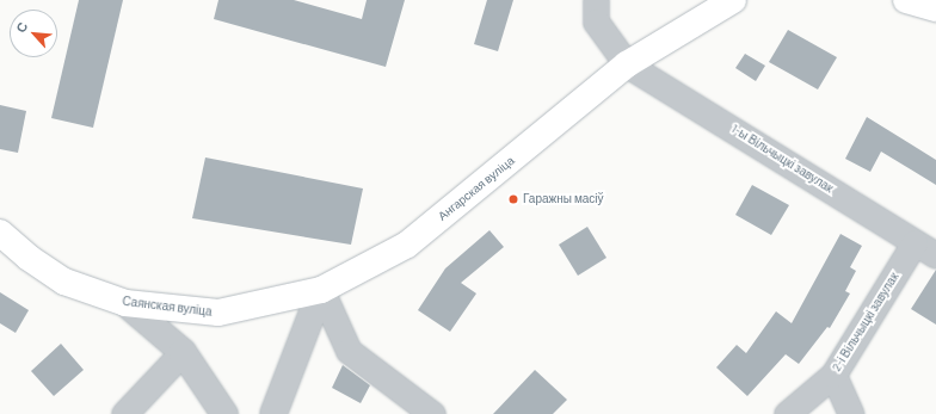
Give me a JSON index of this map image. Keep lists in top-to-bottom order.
{
  "streets": {
    "main road": ["Ангарская вуліца", "Саянская вуліца"],
    "street": ["1-ы Вільчыцкі завулак", "2-і Вільчыцкі завулак"]
  },
  "crossings": [
    ["1-ы Вільчыцкі завулак", "Ангарская вуліца"],
    ["1-ы Вільчыцкі завулак", "2-і Вільчыцкі завулак"],
    ["Ангарская вуліца", "Саянская вуліца"]
  ],
  "places": ["Гаражны масіў"],
  "north": "top left"
}
